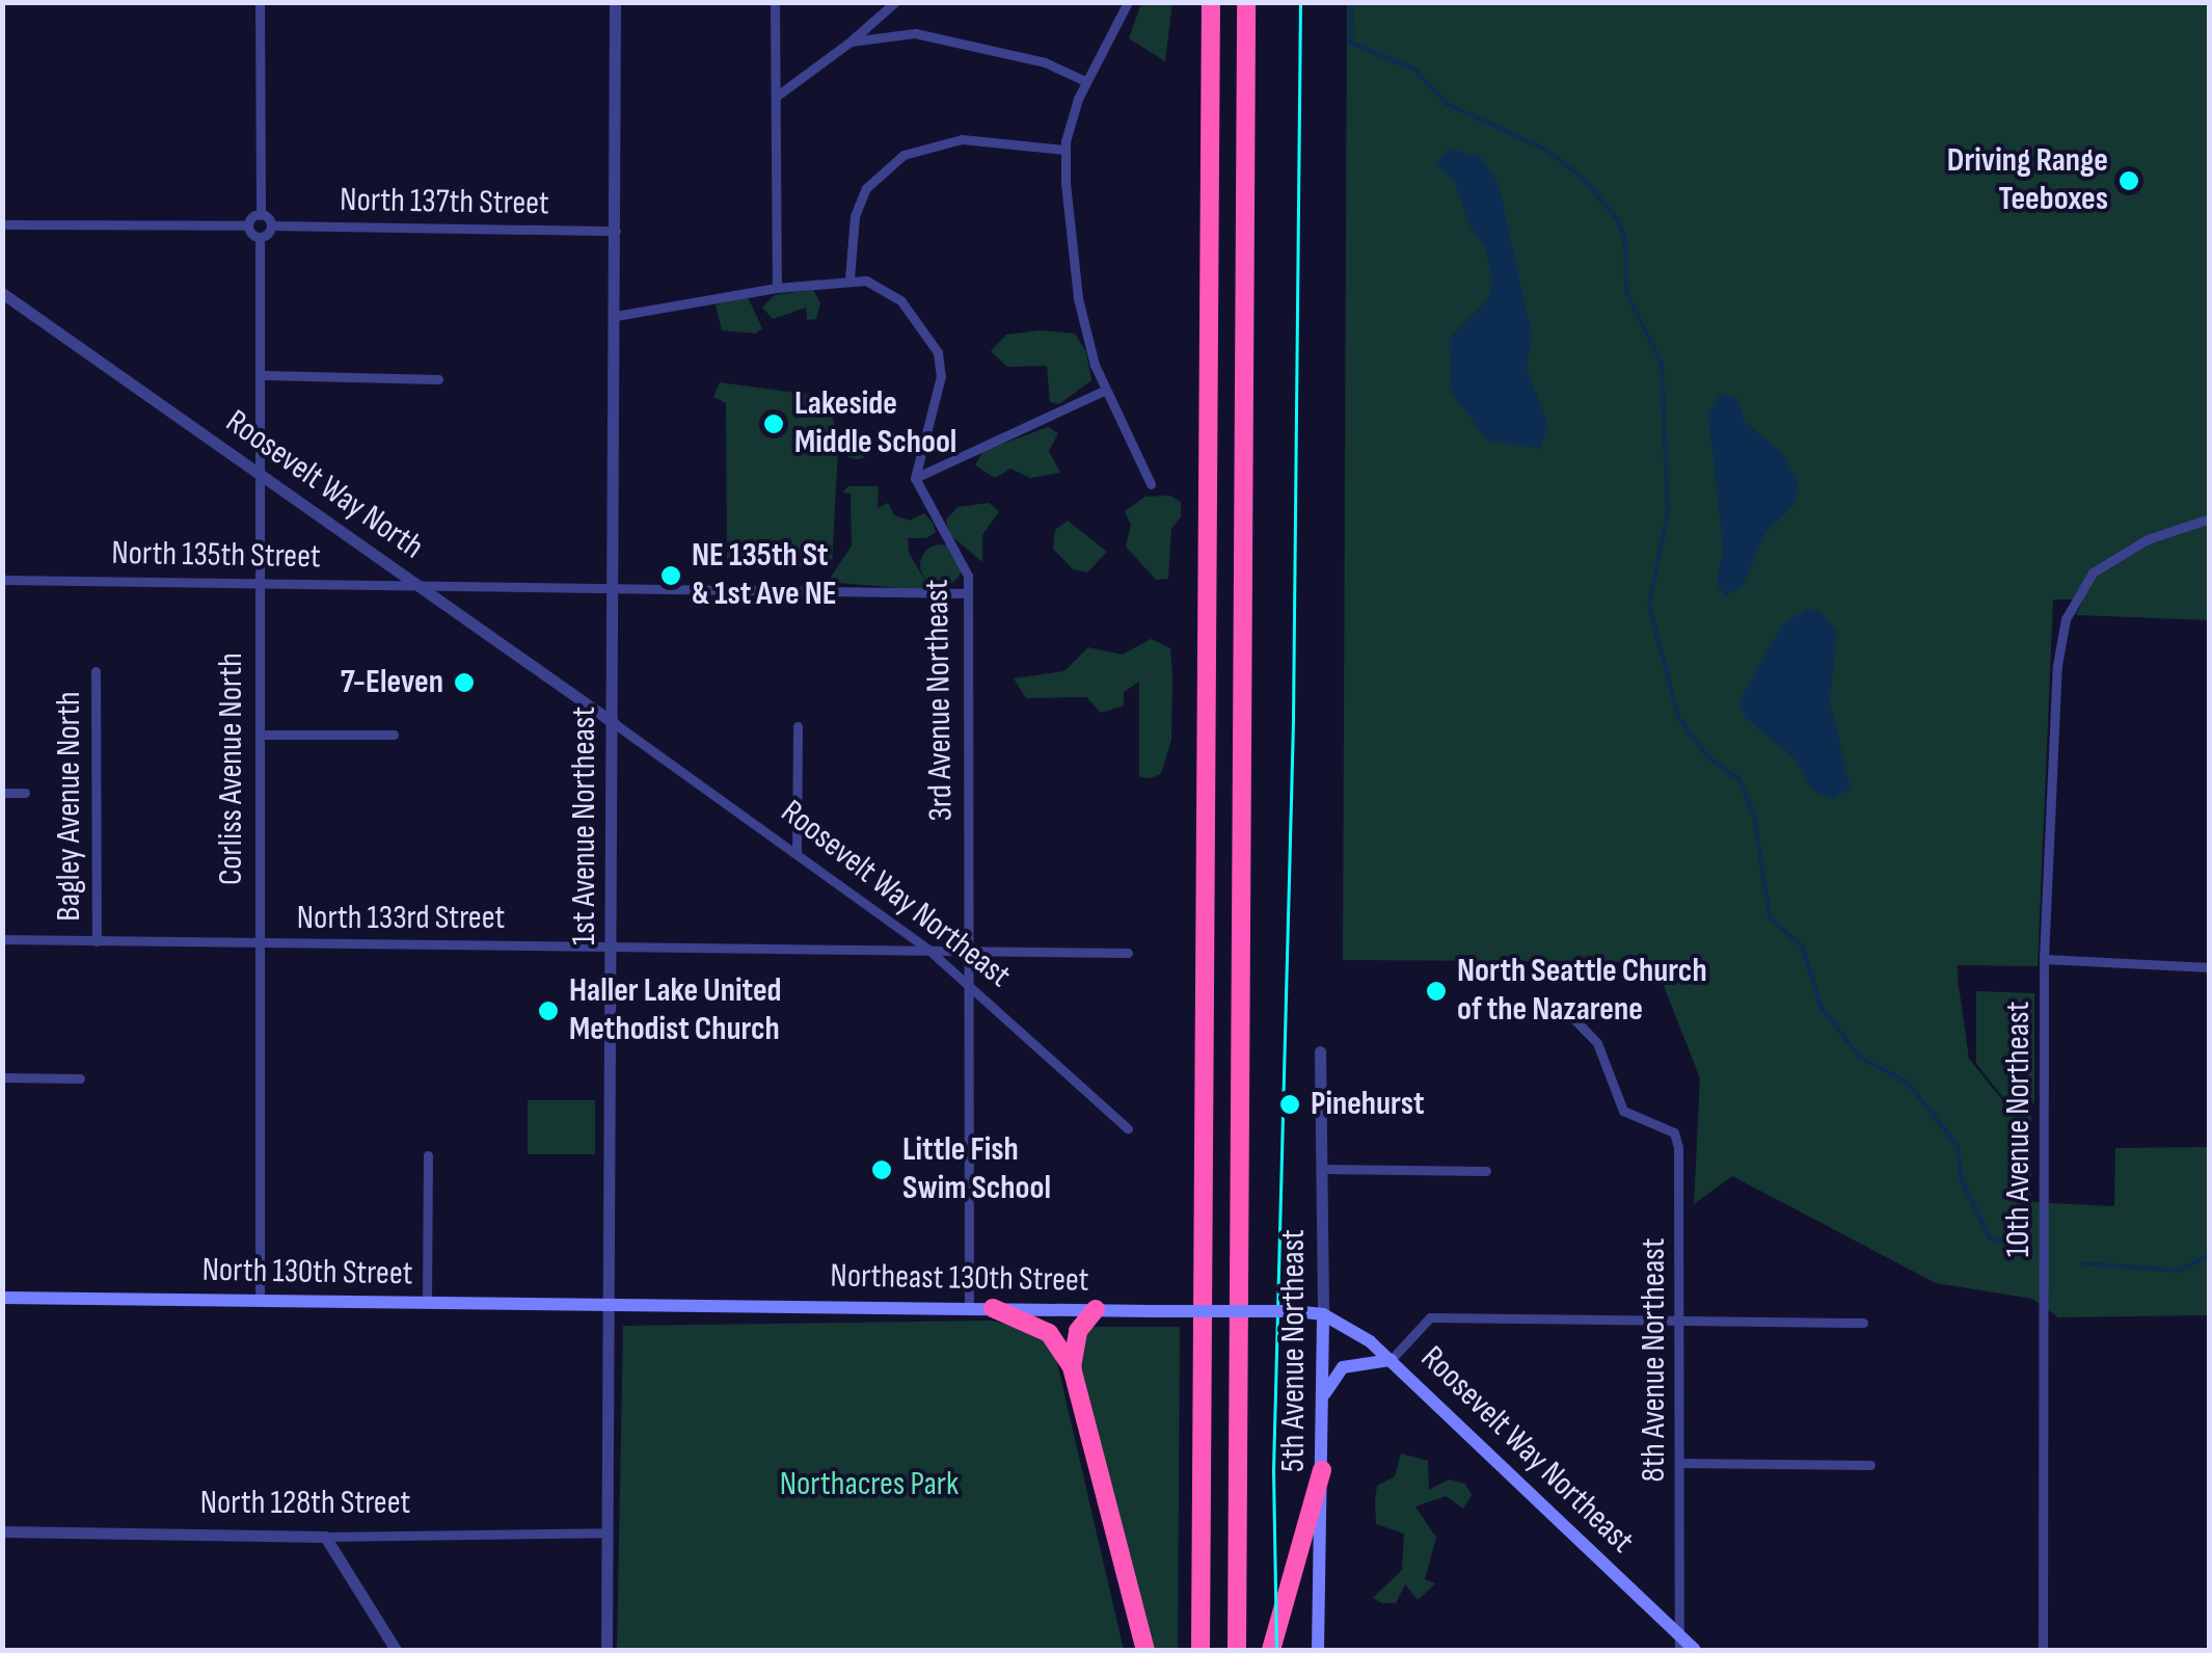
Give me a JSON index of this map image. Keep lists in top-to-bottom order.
{
  "streets": {
    "main road": [
      "Roosevelt Way Northeast",
      "North 130th Street",
      "Northeast 130th Street",
      "5th Avenue Northeast"
    ],
    "street": [
      "North 137th Street",
      "Roosevelt Way North",
      "North 135th Street",
      "3rd Avenue Northeast",
      "Corliss Avenue North",
      "Bagley Avenue North",
      "1st Avenue Northeast",
      "North 133rd Street",
      "10th Avenue Northeast",
      "8th Avenue Northeast",
      "North 128th Street"
    ]
  },
  "crossings": [
    ["North 137th Street", "1st Avenue Northeast"],
    ["Roosevelt Way North", "North 135th Street"],
    ["Roosevelt Way North", "Corliss Avenue North"],
    ["Roosevelt Way North", "1st Avenue Northeast"],
    ["Roosevelt Way North", "Roosevelt Way Northeast"],
    ["North 135th Street", "3rd Avenue Northeast"],
    ["North 135th Street", "Corliss Avenue North"],
    ["North 135th Street", "1st Avenue Northeast"],
    ["3rd Avenue Northeast", "Roosevelt Way Northeast"],
    ["3rd Avenue Northeast", "North 133rd Street"],
    ["3rd Avenue Northeast", "Northeast 130th Street"],
    ["Corliss Avenue North", "North 133rd Street"],
    ["Corliss Avenue North", "North 130th Street"],
    ["Bagley Avenue North", "North 133rd Street"],
    ["1st Avenue Northeast", "Roosevelt Way Northeast"],
    ["1st Avenue Northeast", "North 133rd Street"],
    ["1st Avenue Northeast", "North 130th Street"],
    ["1st Avenue Northeast", "Northeast 130th Street"],
    ["1st Avenue Northeast", "North 128th Street"],
    ["Roosevelt Way Northeast", "North 133rd Street"],
    ["Roosevelt Way Northeast", "Northeast 130th Street"],
    ["Roosevelt Way Northeast", "5th Avenue Northeast"],
    ["Roosevelt Way Northeast", "8th Avenue Northeast"],
    ["North 130th Street", "Northeast 130th Street"],
    ["Northeast 130th Street", "5th Avenue Northeast"]
  ],
  "parks": ["Northacres Park"],
  "places": [
    "Driving Range Teeboxes",
    "Lakeside Middle School",
    "NE 135th St & 1st Ave NE",
    "7-Eleven",
    "North Seattle Church of the Nazarene",
    "Haller Lake United Methodist Church",
    "Pinehurst",
    "Little Fish Swim School"
  ]
}
